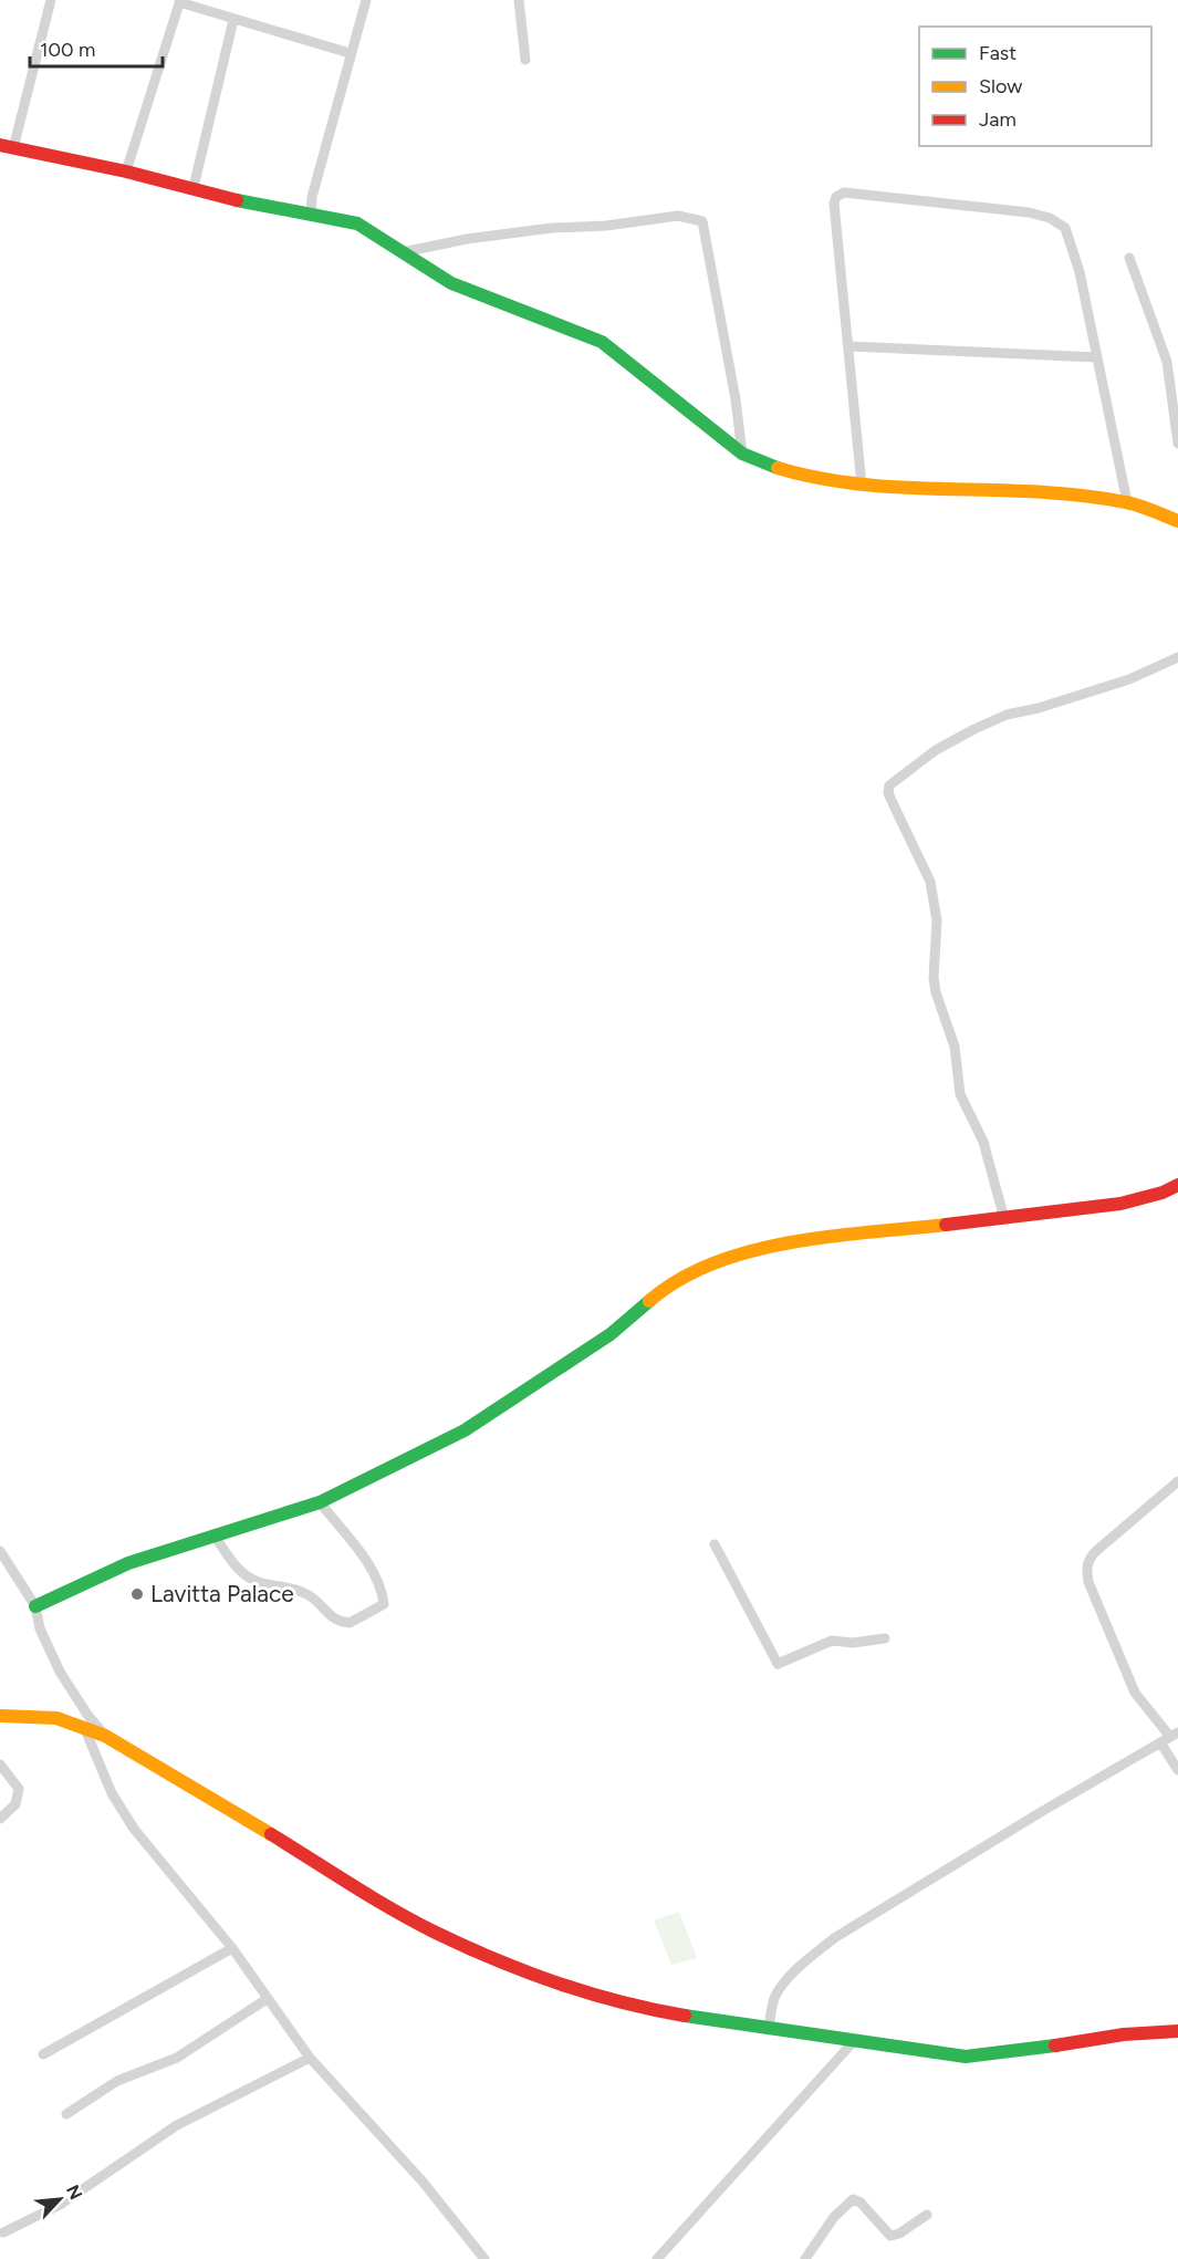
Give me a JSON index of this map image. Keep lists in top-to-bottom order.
{
  "places": ["Lavitta Palace"],
  "legend": ["Fast", "Slow", "Jam"],
  "scale_bar": "100 m",
  "north": "top right"
}
